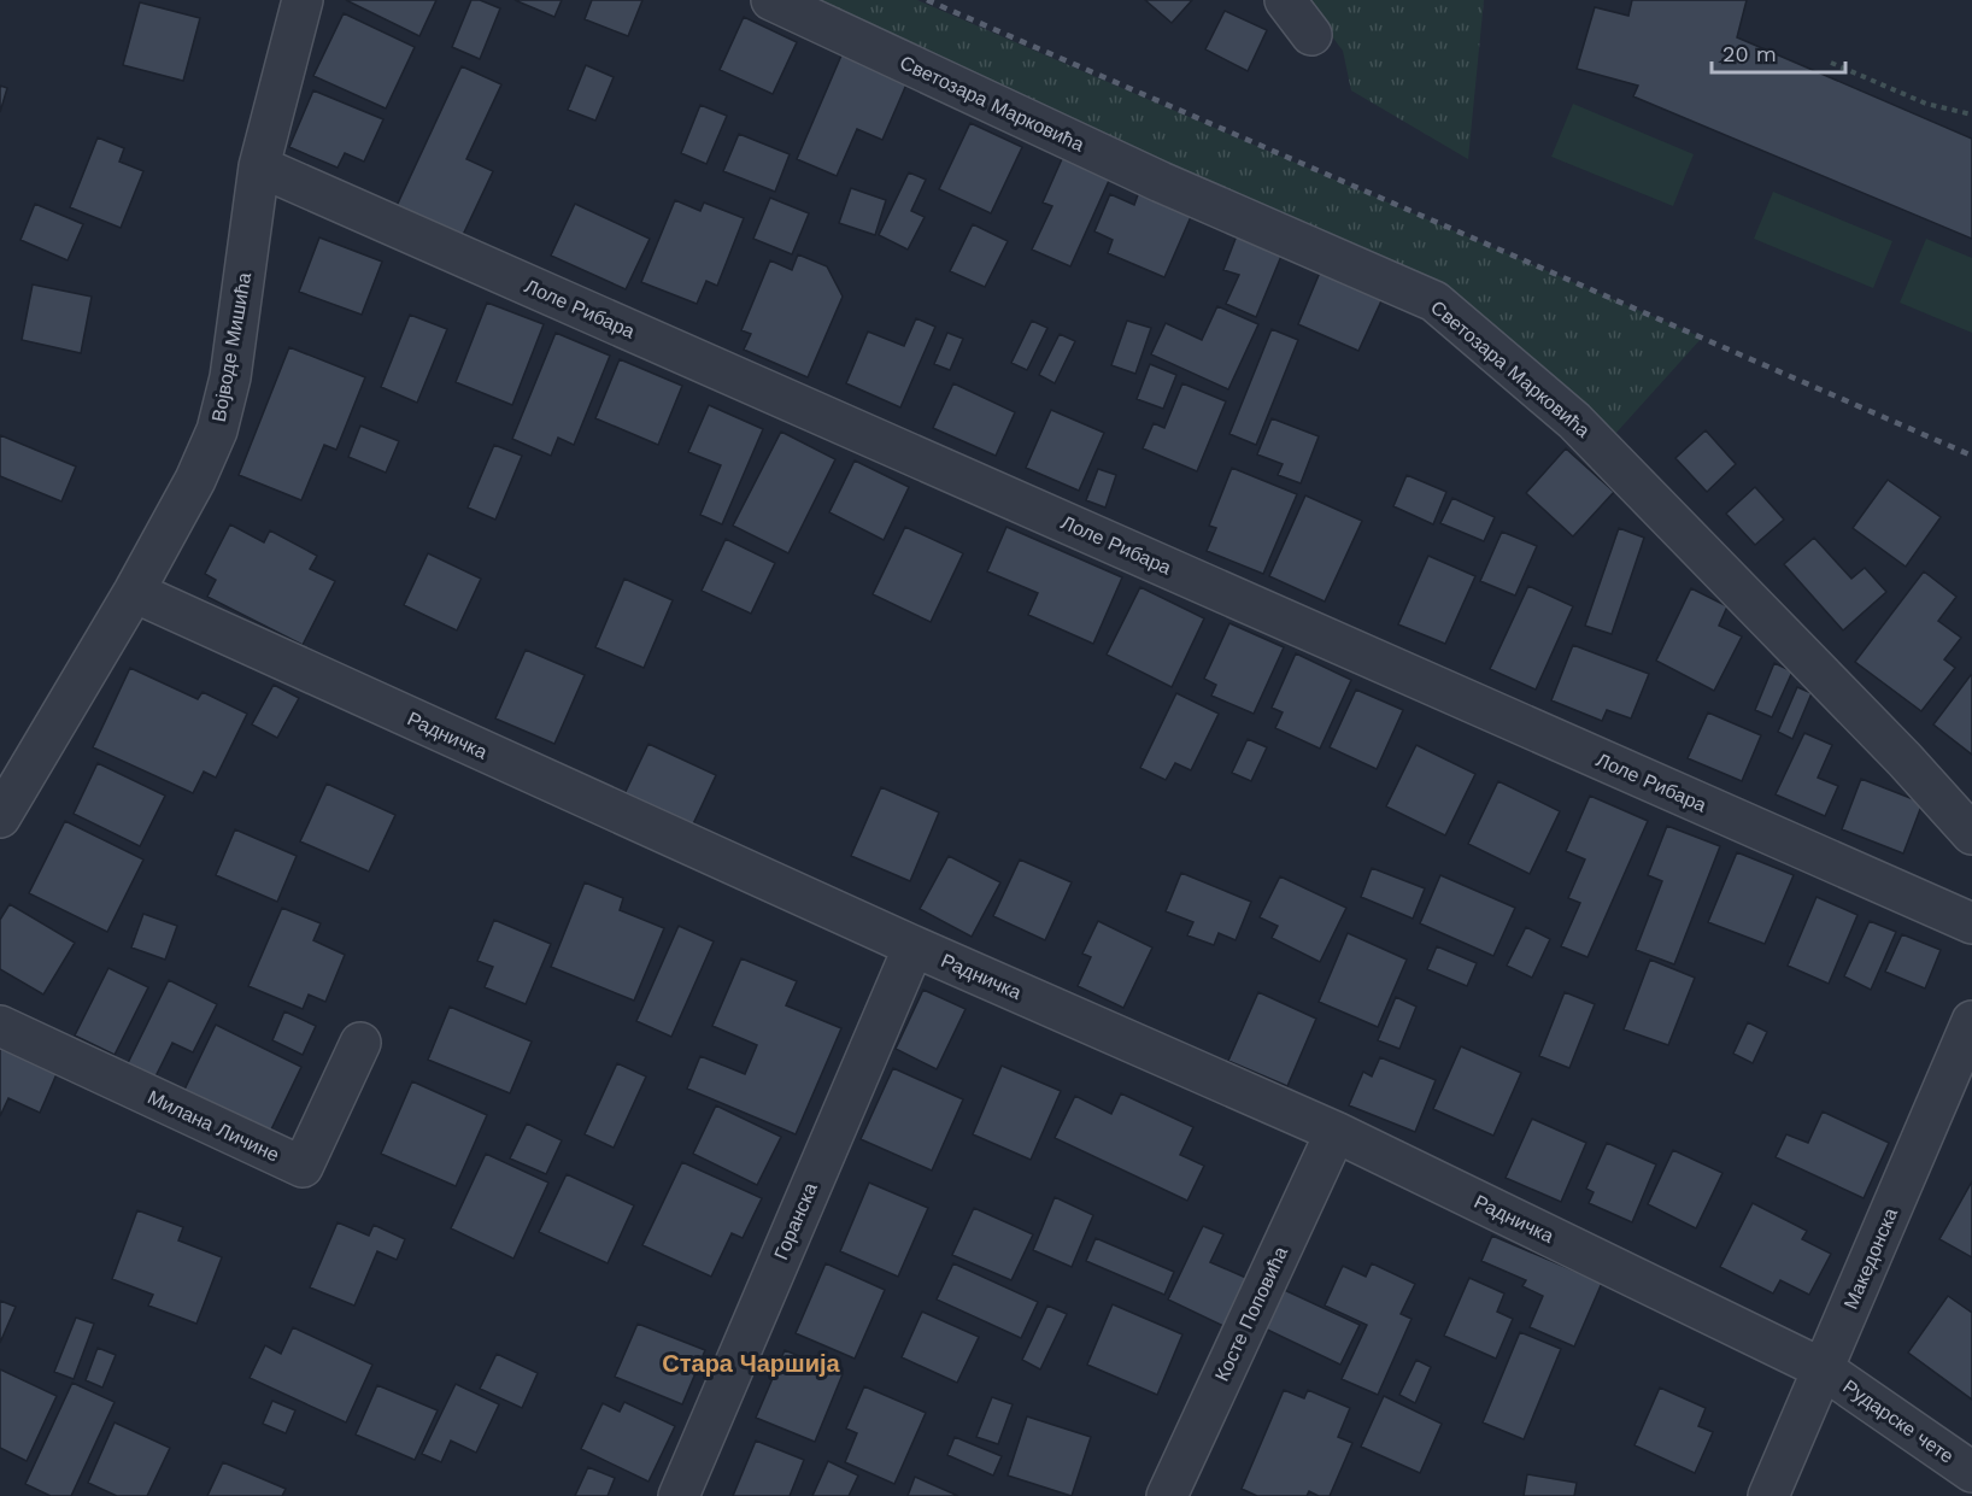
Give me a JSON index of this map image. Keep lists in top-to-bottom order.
{
  "streets": {
    "street": [
      "Светозара Марковића",
      "Лоле Рибара",
      "Војводе Мишића",
      "Радничка",
      "Милана Личине",
      "Горанска",
      "Македонска",
      "Косте Поповића",
      "Рударске чете"
    ]
  },
  "crossings": [
    ["Лоле Рибара", "Војводе Мишића"],
    ["Војводе Мишића", "Радничка"],
    ["Радничка", "Горанска"],
    ["Радничка", "Македонска"],
    ["Радничка", "Косте Поповића"],
    ["Радничка", "Рударске чете"],
    ["Македонска", "Рударске чете"]
  ],
  "districts": ["Стара Чаршија"],
  "scale_bar": "20 m"
}
